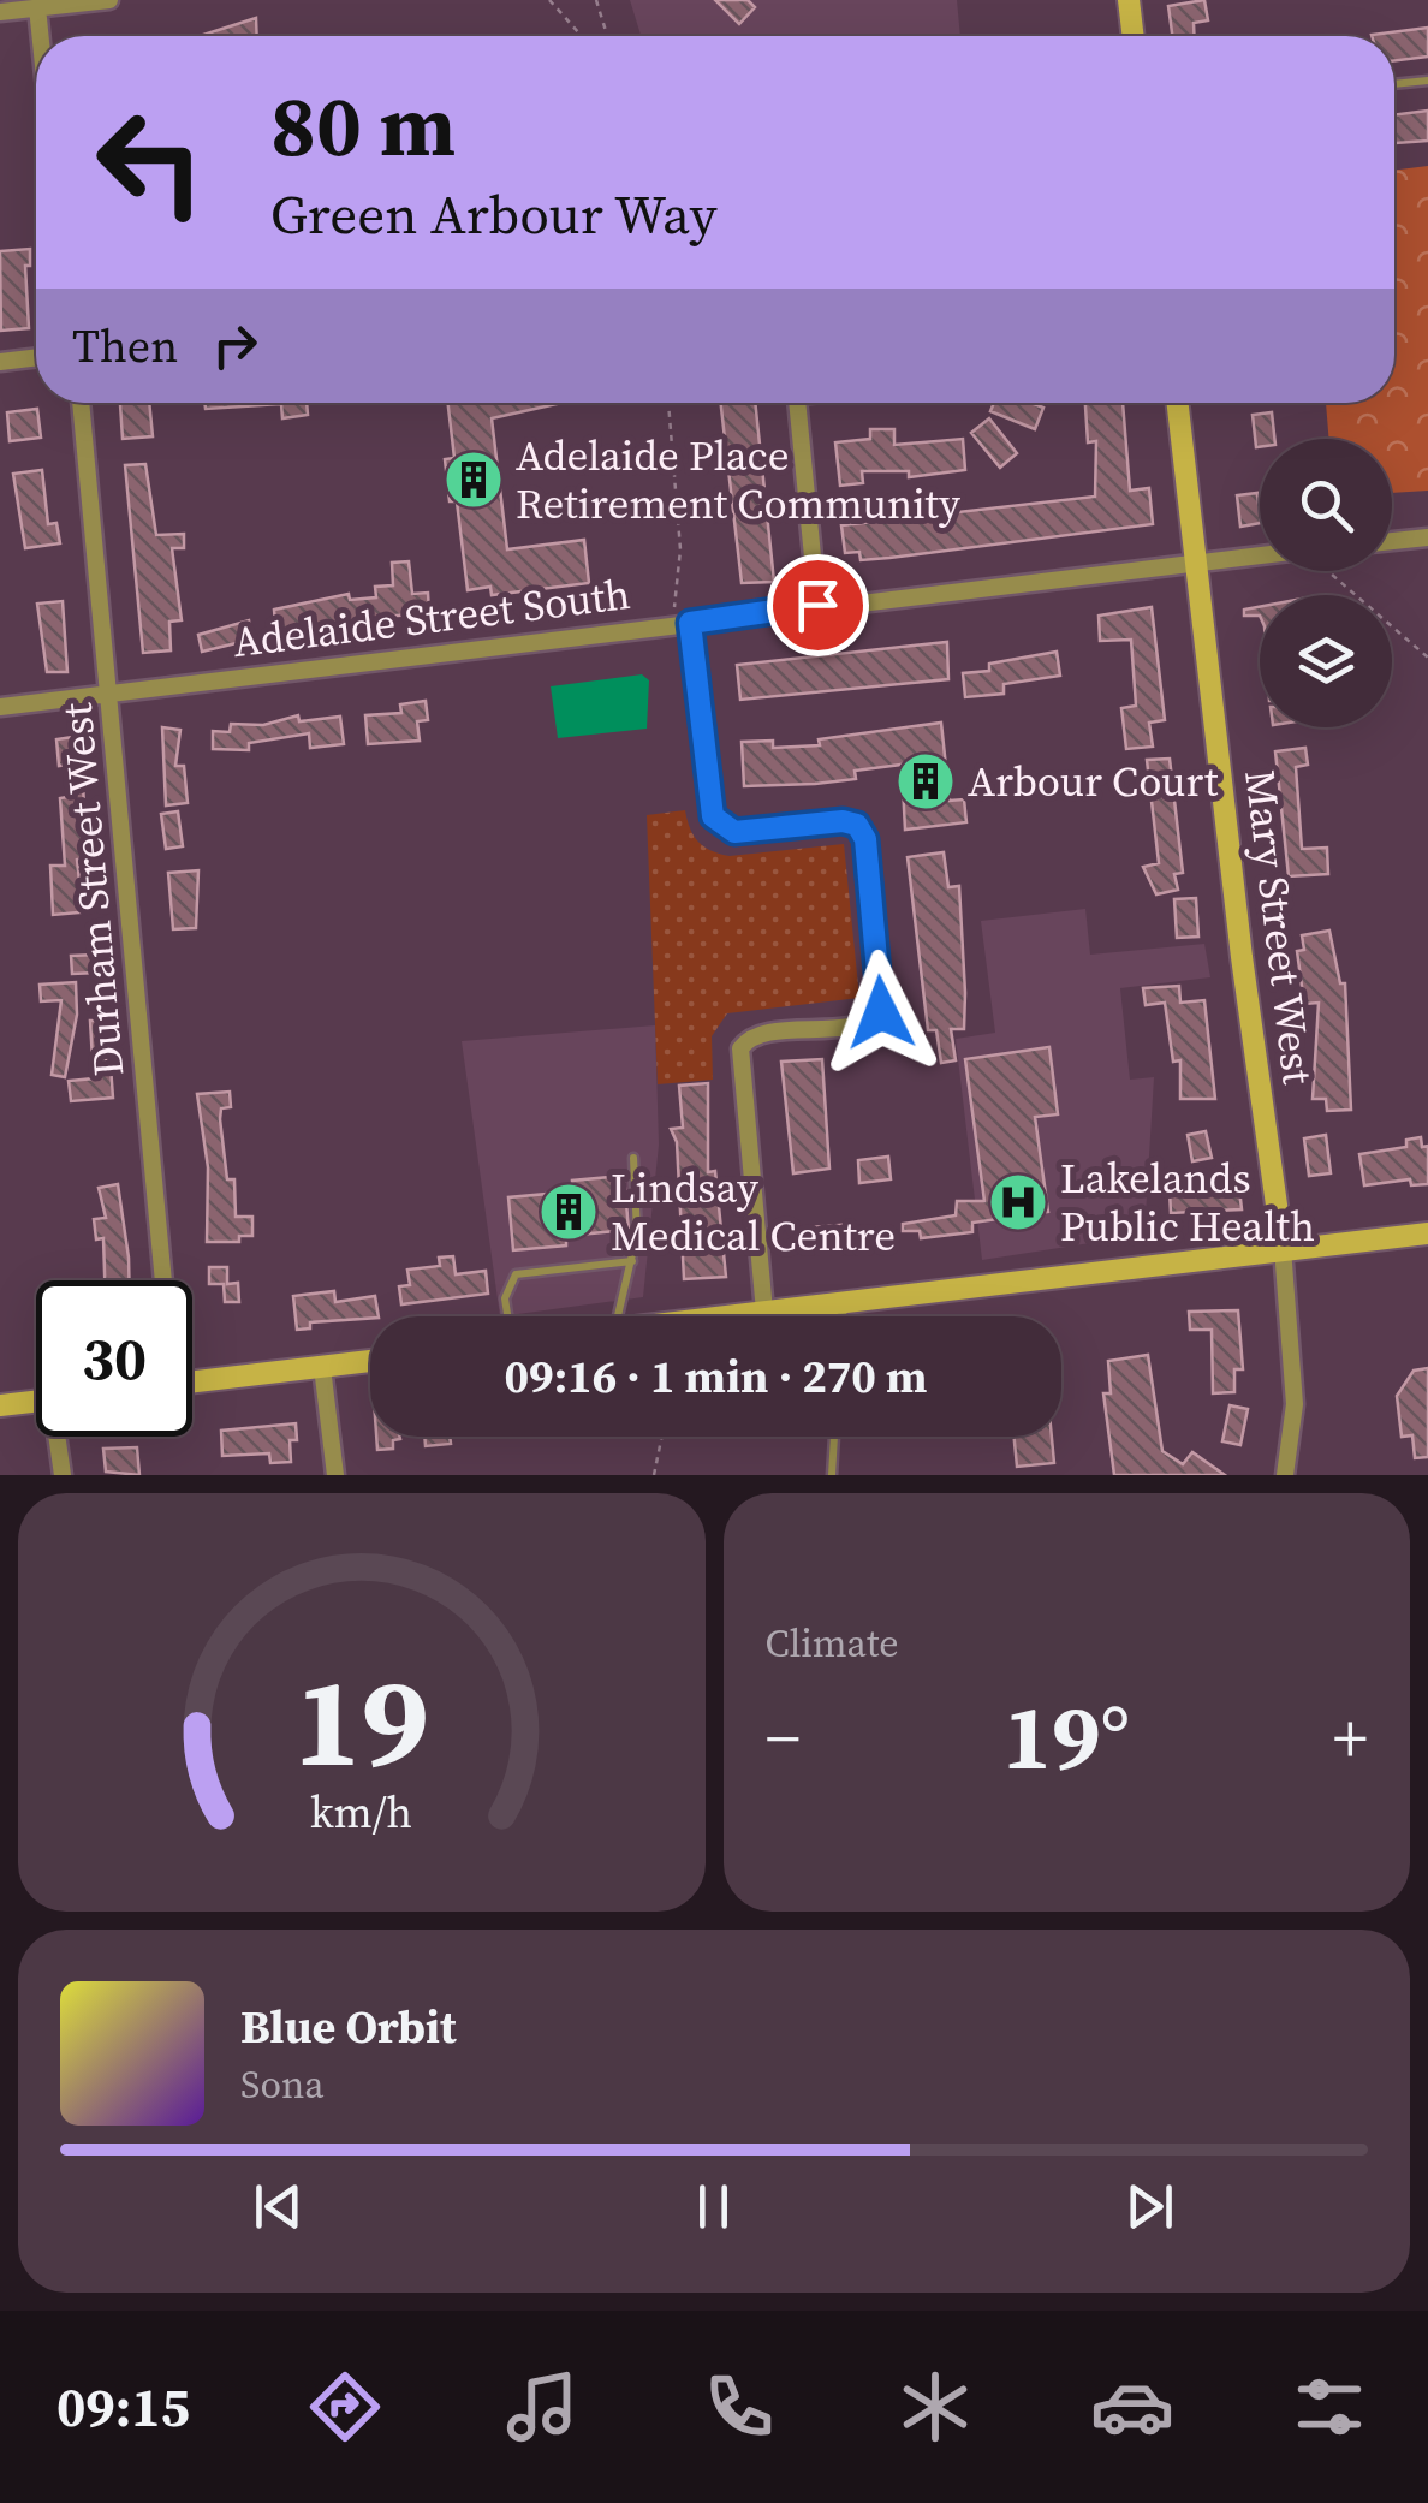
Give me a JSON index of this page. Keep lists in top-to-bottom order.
{
  "streets": {
    "main road": ["Mary Street West"],
    "street": ["Adelaide Street South", "Durham Street West"]
  },
  "crossings": [
    ["Adelaide Street South", "Durham Street West"],
    ["Adelaide Street South", "Mary Street West"]
  ],
  "places": {
    "building": ["Adelaide Place Retirement Community", "Arbour Court", "Lindsay Medical Centre"],
    "hospital": ["Lakelands Public Health"]
  },
  "page": {
    "turn": ["80 m", "Green Arbour Way"],
    "then": "Then",
    "limit": "30",
    "trip": "09:16 · 1 min · 270 m",
    "tile": "Climate",
    "heat": ["−", "19°", "+"],
    "song": ["Blue Orbit", "Sona"],
    "tabs": "09:15",
    "gauge": ["19", "km/h"]
  }
}
